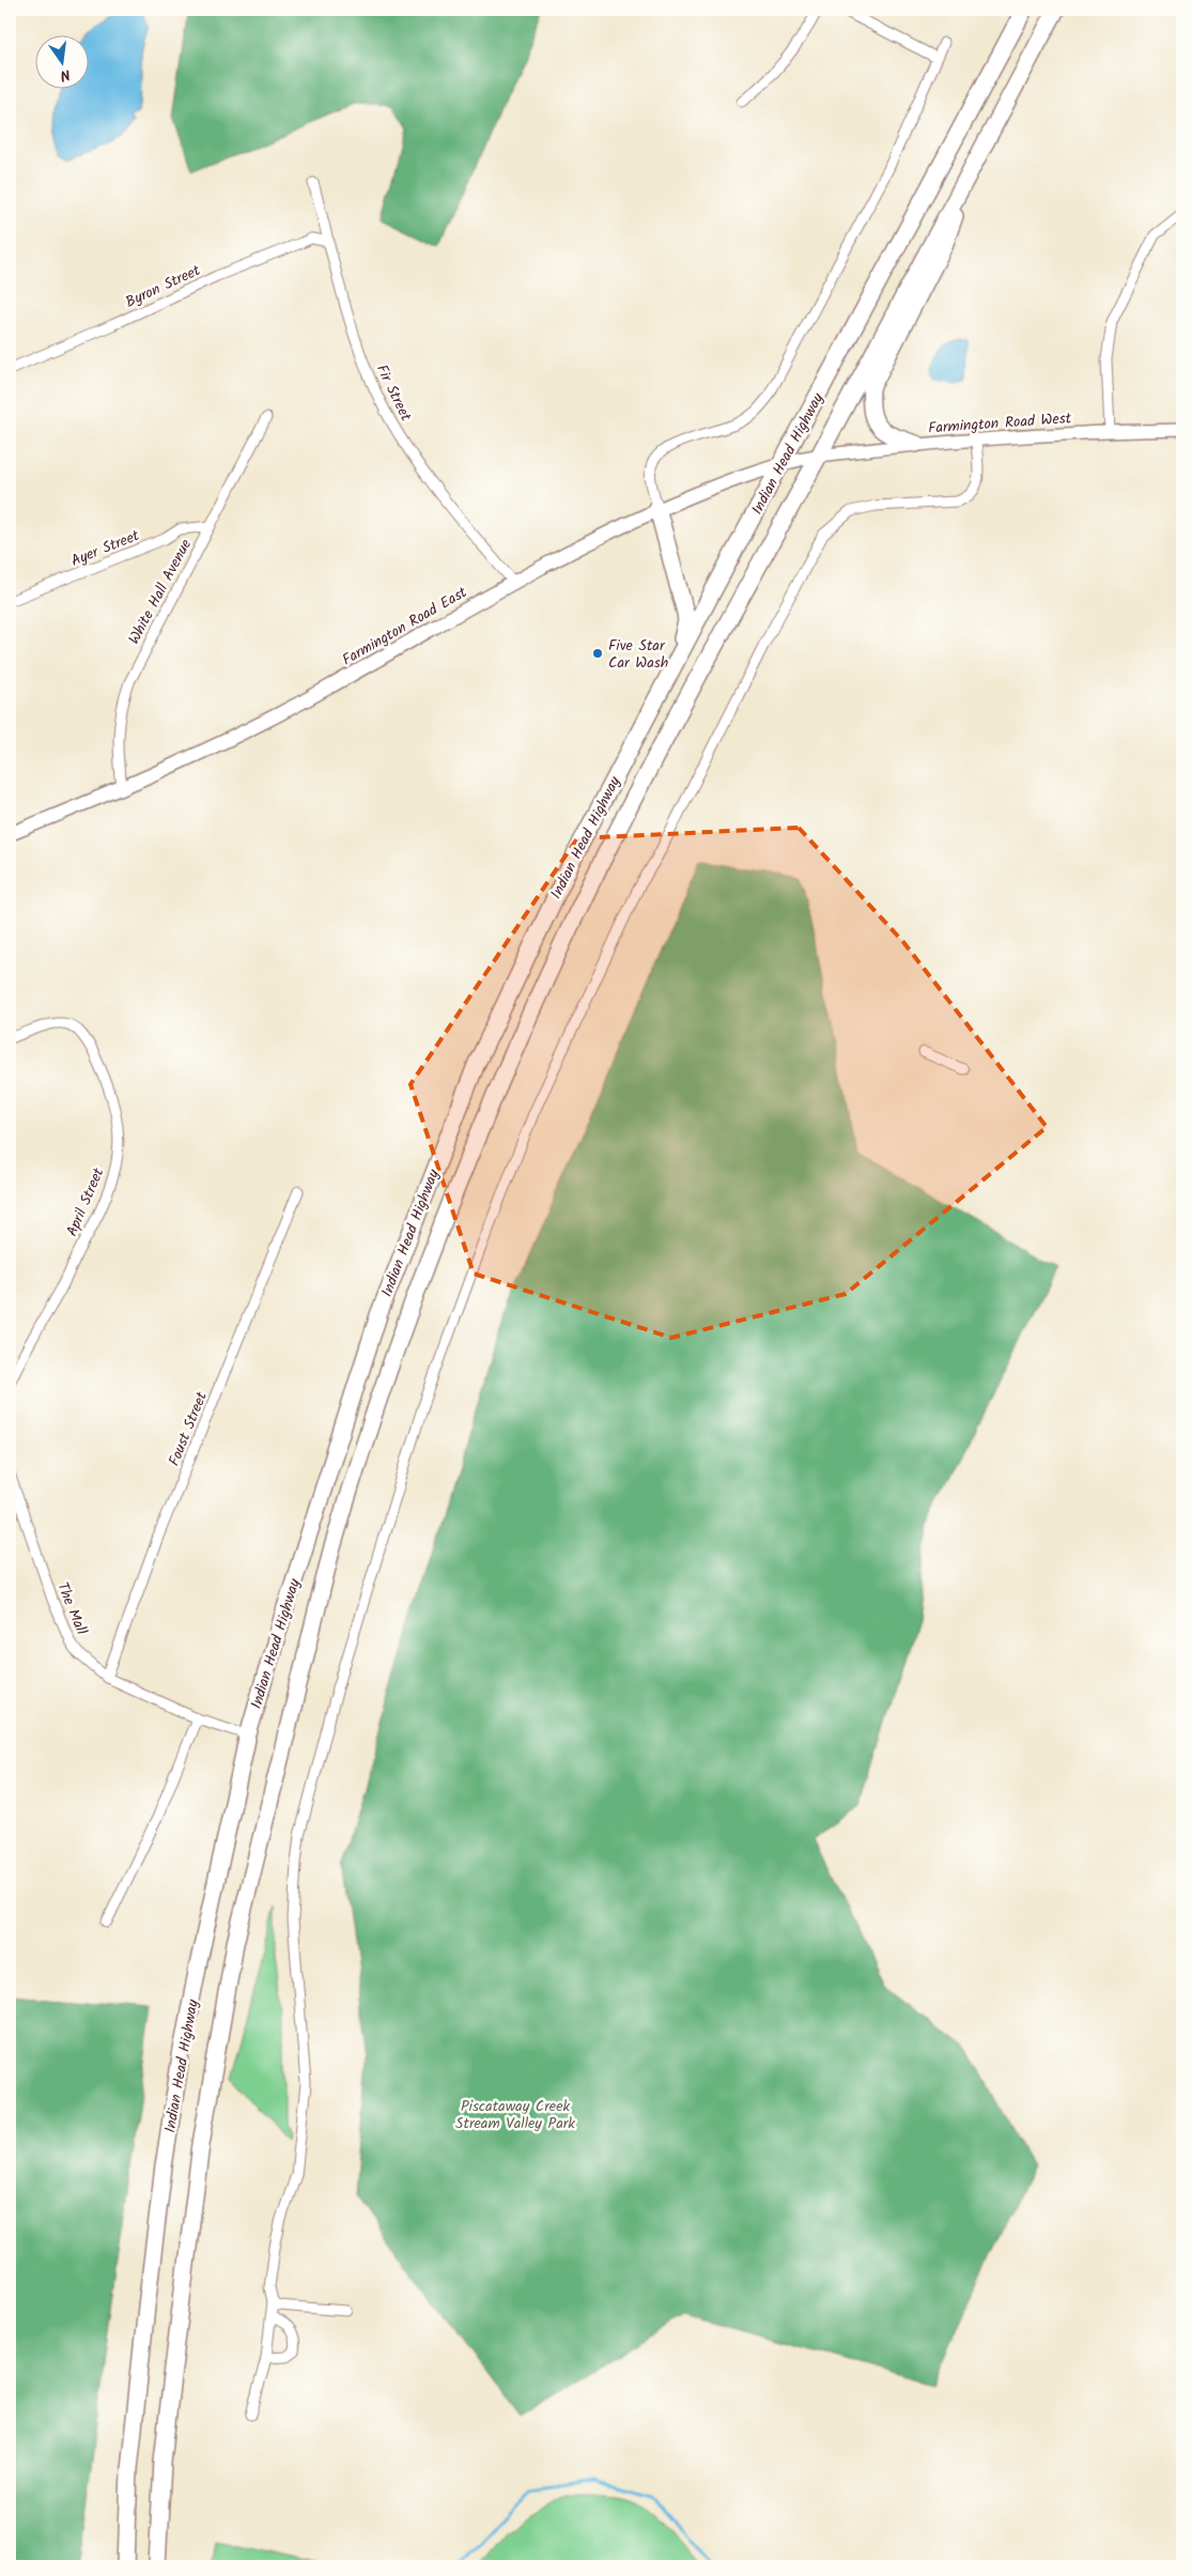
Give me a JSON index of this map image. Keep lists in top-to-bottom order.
{
  "streets": {
    "highway": ["Indian Head Highway"],
    "main road": ["Farmington Road East"],
    "street": [
      "Byron Street",
      "Fir Street",
      "Farmington Road West",
      "Ayer Street",
      "White Hall Avenue",
      "April Street",
      "Foust Street",
      "The Mall"
    ]
  },
  "crossings": [
    ["Byron Street", "Fir Street"],
    ["Fir Street", "Farmington Road East"],
    ["Farmington Road West", "Indian Head Highway"],
    ["Farmington Road West", "Farmington Road East"],
    ["Indian Head Highway", "Farmington Road East"],
    ["Indian Head Highway", "The Mall"],
    ["Ayer Street", "White Hall Avenue"],
    ["White Hall Avenue", "Farmington Road East"],
    ["Foust Street", "The Mall"]
  ],
  "parks": ["Piscataway Creek Stream Valley Park"],
  "places": ["Five Star Car Wash"],
  "north": "bottom"
}
